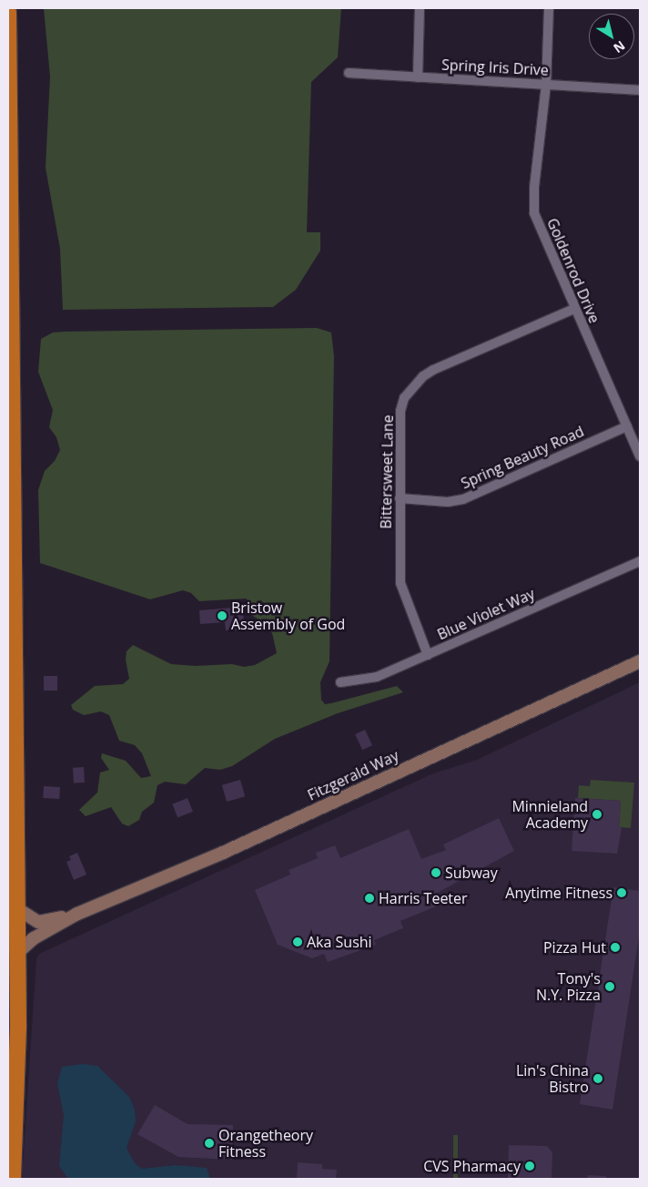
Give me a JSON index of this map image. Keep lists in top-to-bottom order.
{
  "streets": {
    "street": [
      "Spring Iris Drive",
      "Goldenrod Drive",
      "Spring Beauty Road",
      "Bittersweet Lane",
      "Blue Violet Way",
      "Fitzgerald Way"
    ]
  },
  "crossings": [
    ["Spring Iris Drive", "Goldenrod Drive"],
    ["Goldenrod Drive", "Spring Beauty Road"],
    ["Goldenrod Drive", "Bittersweet Lane"],
    ["Spring Beauty Road", "Bittersweet Lane"],
    ["Bittersweet Lane", "Blue Violet Way"]
  ],
  "places": [
    "Bristow Assembly of God",
    "Minnieland Academy",
    "Subway",
    "Anytime Fitness",
    "Harris Teeter",
    "Aka Sushi",
    "Pizza Hut",
    "Tony's N.Y. Pizza",
    "Lin's China Bistro",
    "Orangetheory Fitness",
    "CVS Pharmacy"
  ],
  "north": "bottom right"
}
